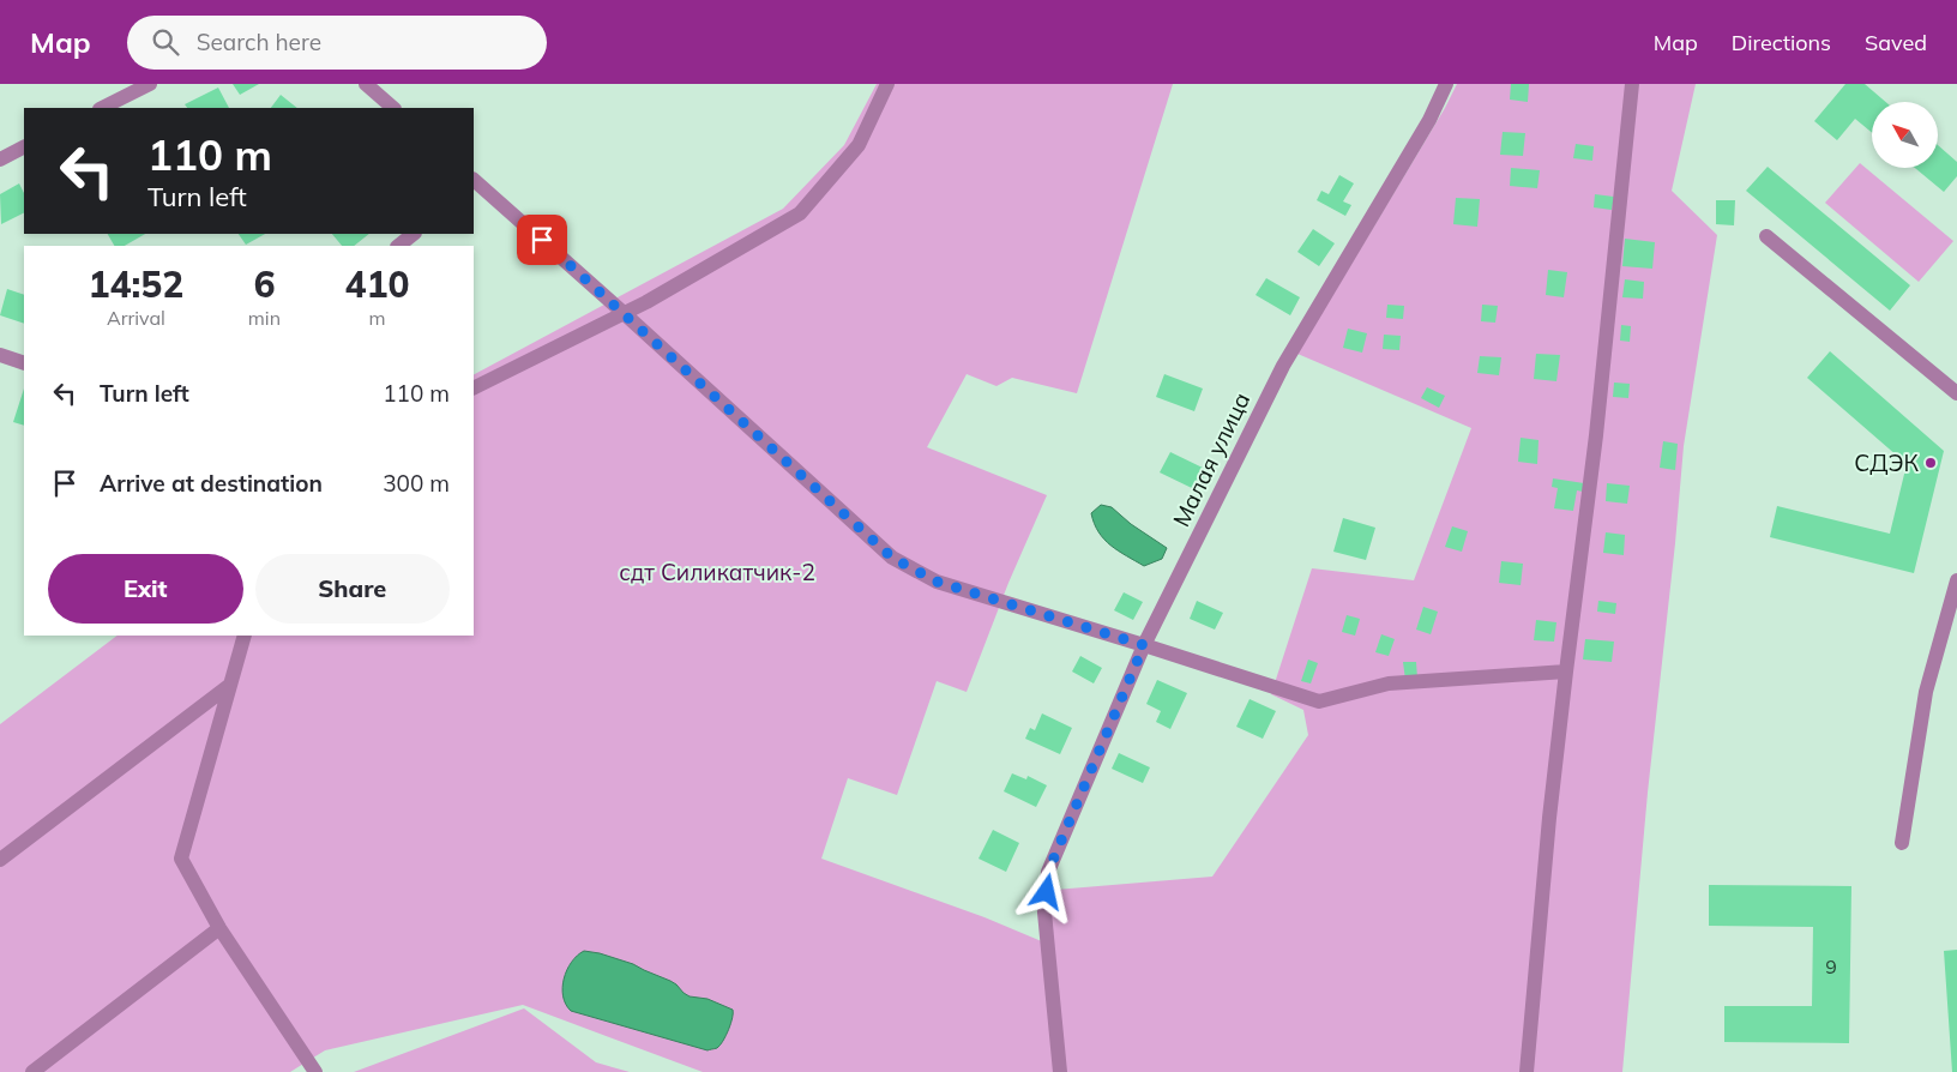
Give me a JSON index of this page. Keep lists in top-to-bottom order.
{
  "streets": {
    "street": ["Малая улица"]
  },
  "parks": ["сдт Силикатчик-2"],
  "places": ["СДЭК"],
  "house_numbers": ["9"],
  "north": "top left",
  "page": {
    "header": "Map",
    "search": "Search here",
    "nav": ["Map", "Directions", "Saved"],
    "turn": ["110 m", "Turn left"],
    "eta": [
      "14:52",
      "Arrival",
      "6",
      "min",
      "410",
      "m"
    ],
    "list": [
      {
        "name": "Turn left",
        "value": "110 m"
      },
      {
        "name": "Arrive at destination",
        "value": "300 m"
      }
    ],
    "buttons": ["Exit", "Share"]
  }
}
